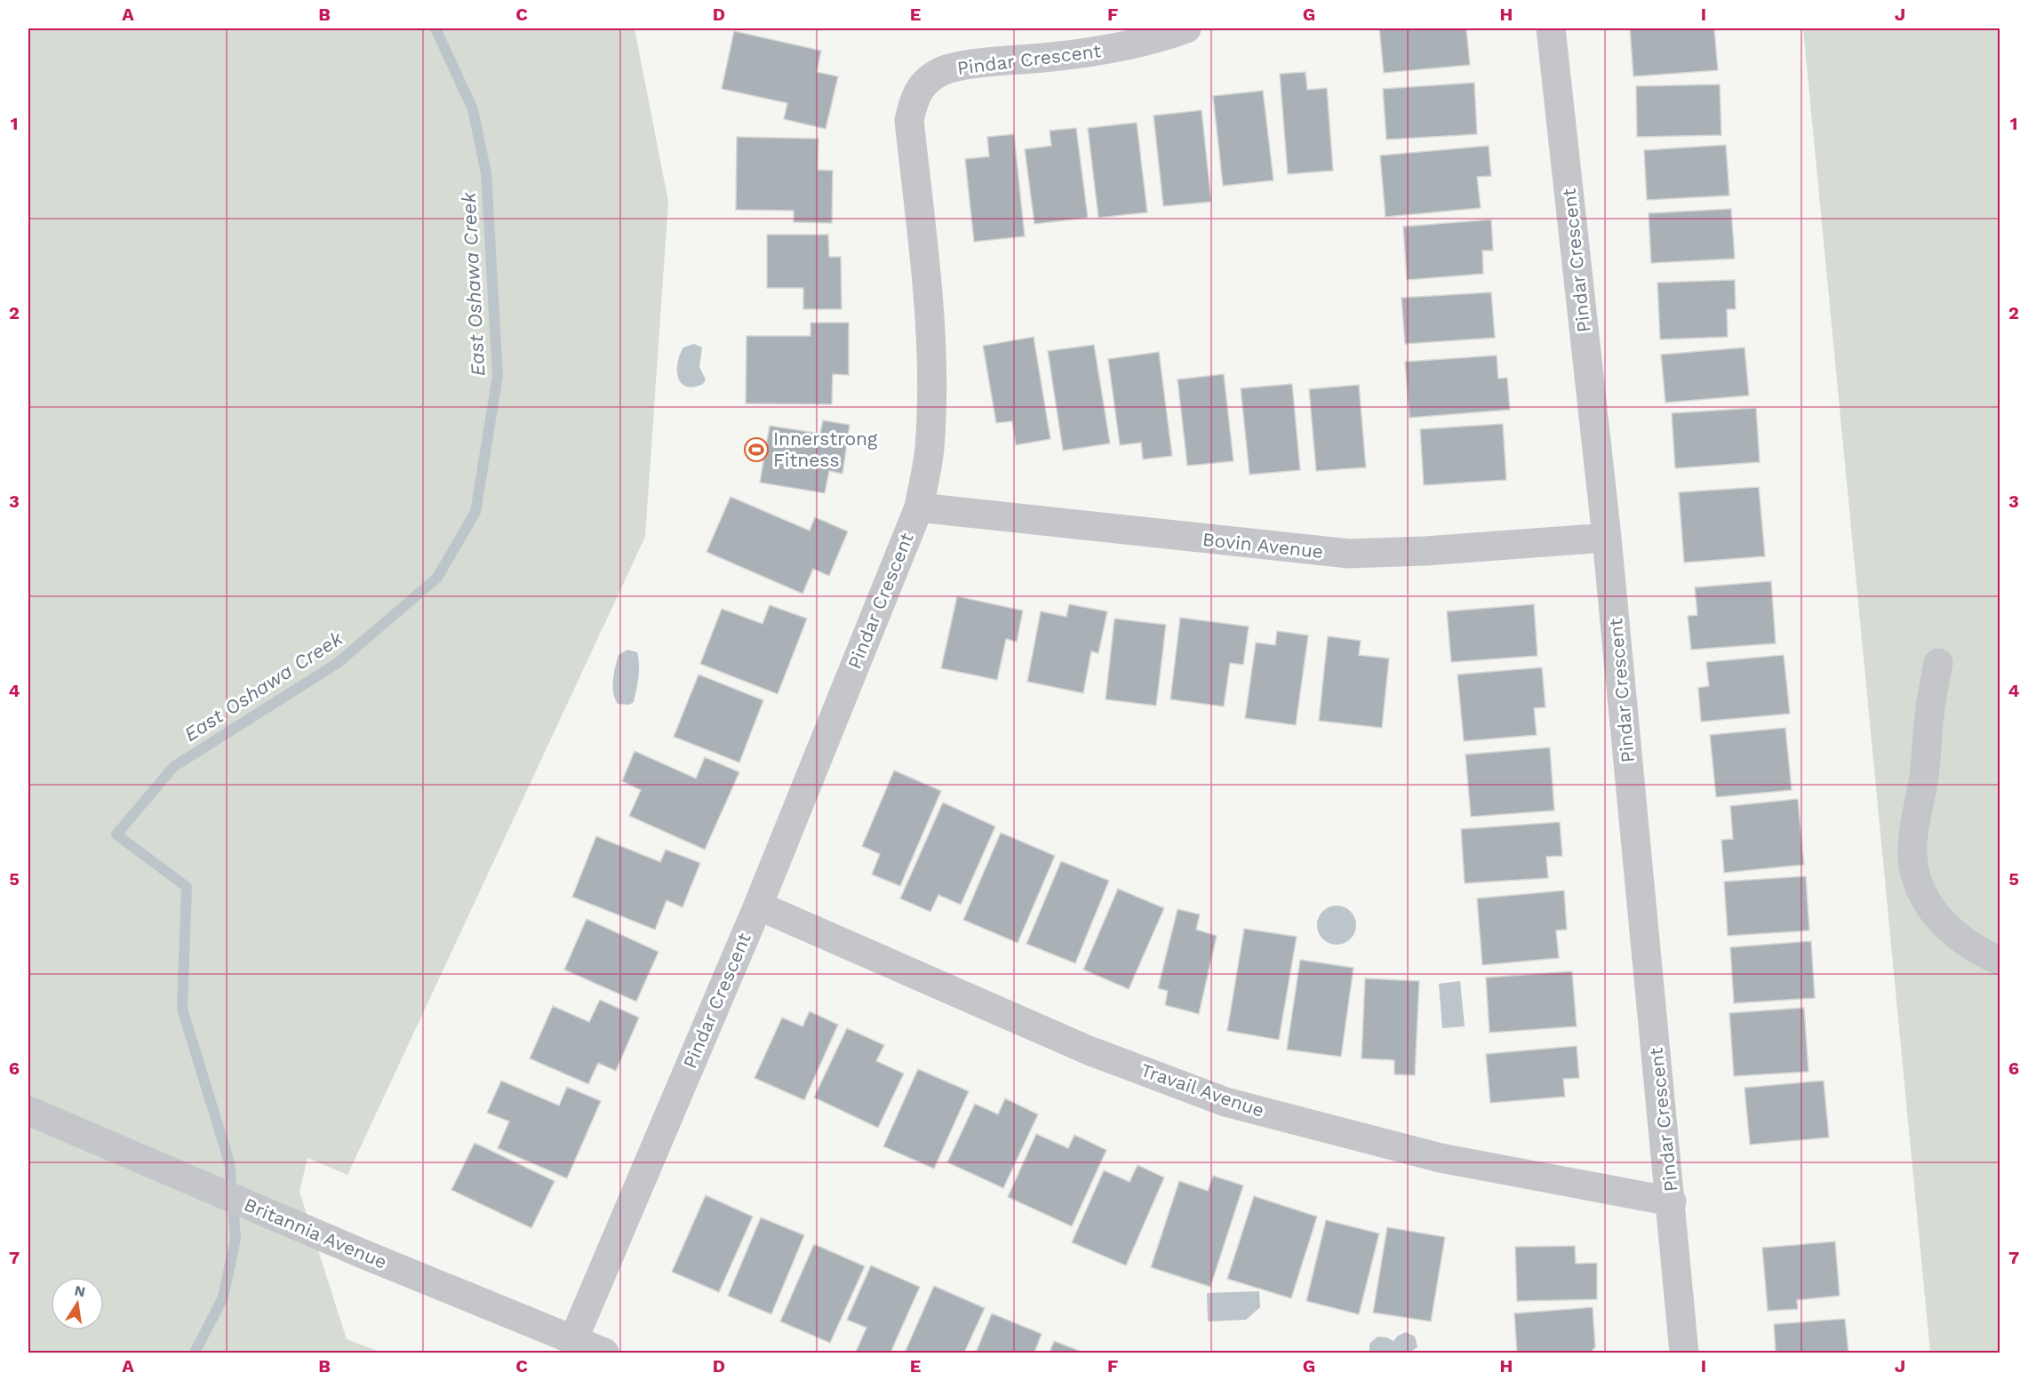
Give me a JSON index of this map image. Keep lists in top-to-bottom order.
{
  "streets": {
    "street": [
      "Pindar Crescent",
      "Bovin Avenue",
      "Travail Avenue",
      "Britannia Avenue"
    ]
  },
  "crossings": [
    ["Pindar Crescent", "Bovin Avenue"],
    ["Pindar Crescent", "Travail Avenue"],
    ["Pindar Crescent", "Britannia Avenue"]
  ],
  "water": ["East Oshawa Creek"],
  "places": {
    "sports": ["Innerstrong Fitness"]
  },
  "north": "top",
  "grid": {
    "columns": [
      "A",
      "B",
      "C",
      "D",
      "E",
      "F",
      "G",
      "H",
      "I",
      "J"
    ],
    "rows": [
      "1",
      "2",
      "3",
      "4",
      "5",
      "6",
      "7"
    ]
  }
}
